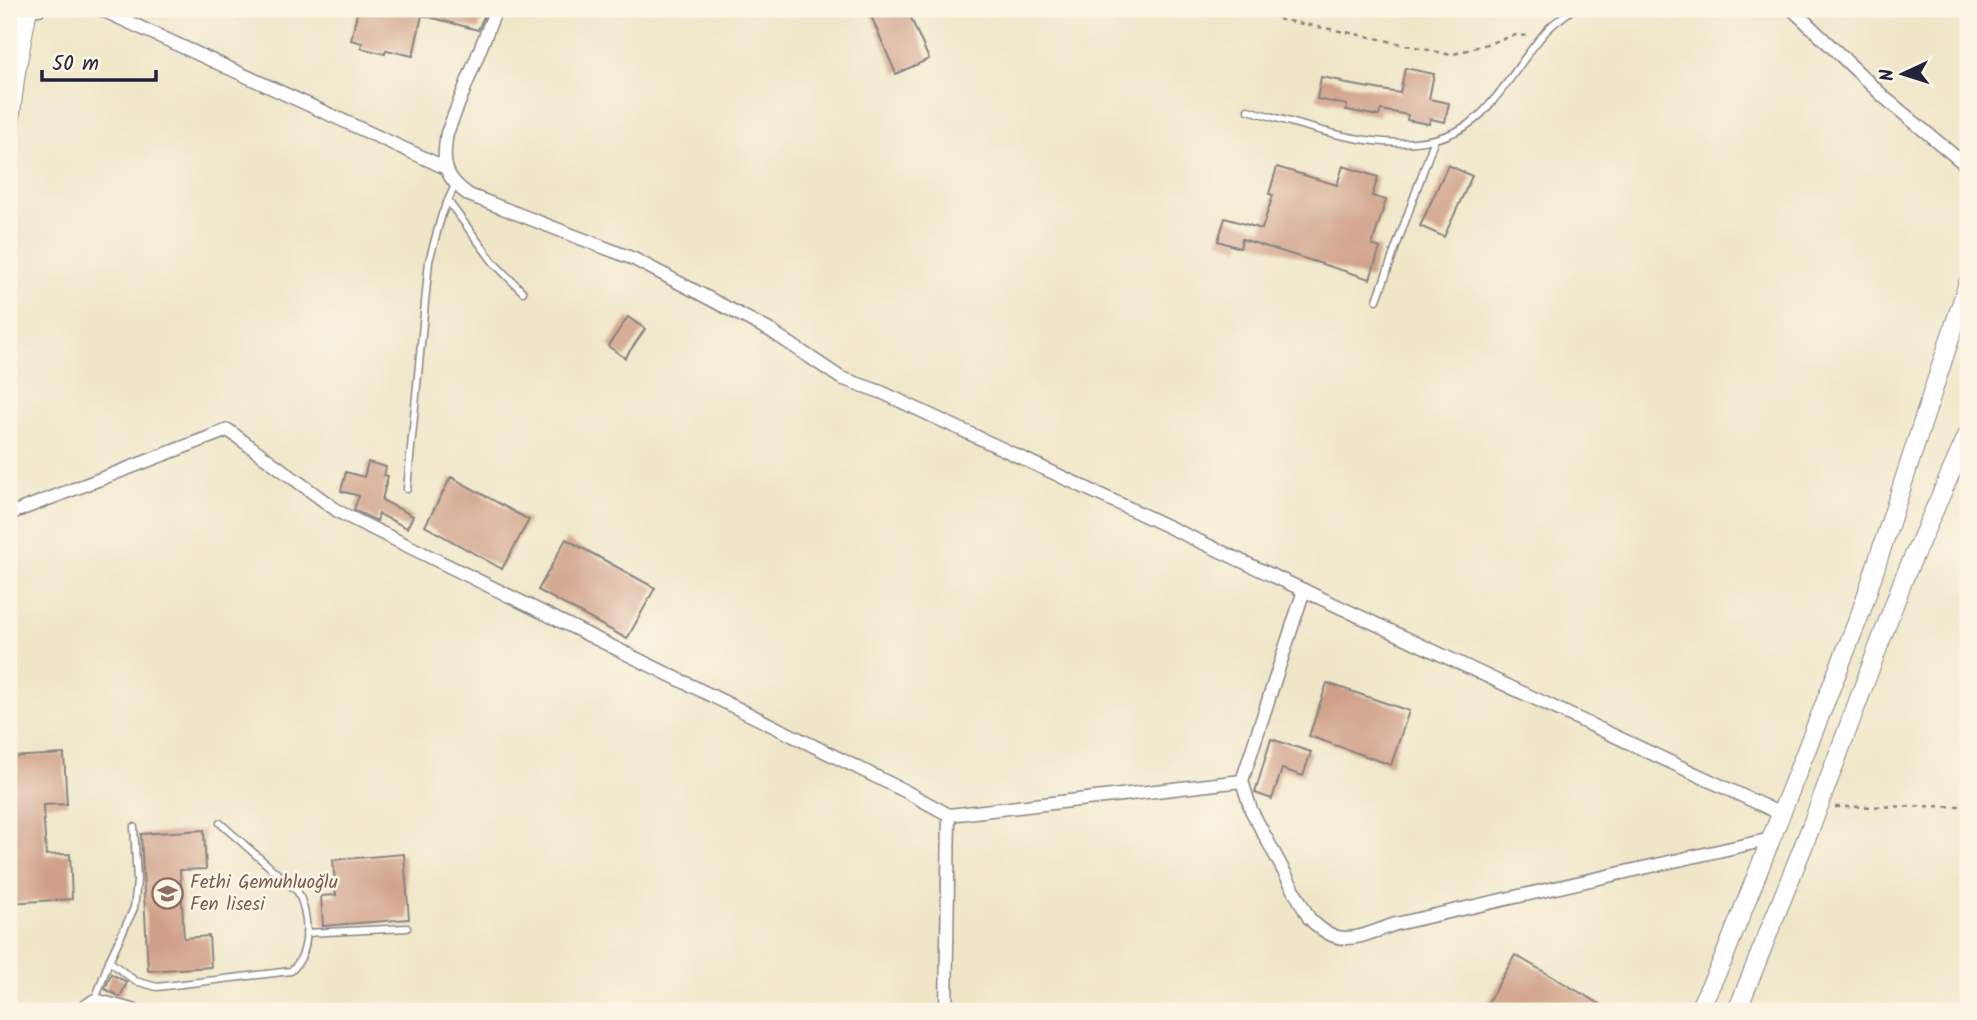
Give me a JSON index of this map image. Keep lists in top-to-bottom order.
{
  "places": {
    "school or university": ["Fethi Gemuhluoğlu Fen lisesi"]
  },
  "scale_bar": "50 m",
  "north": "left"
}
